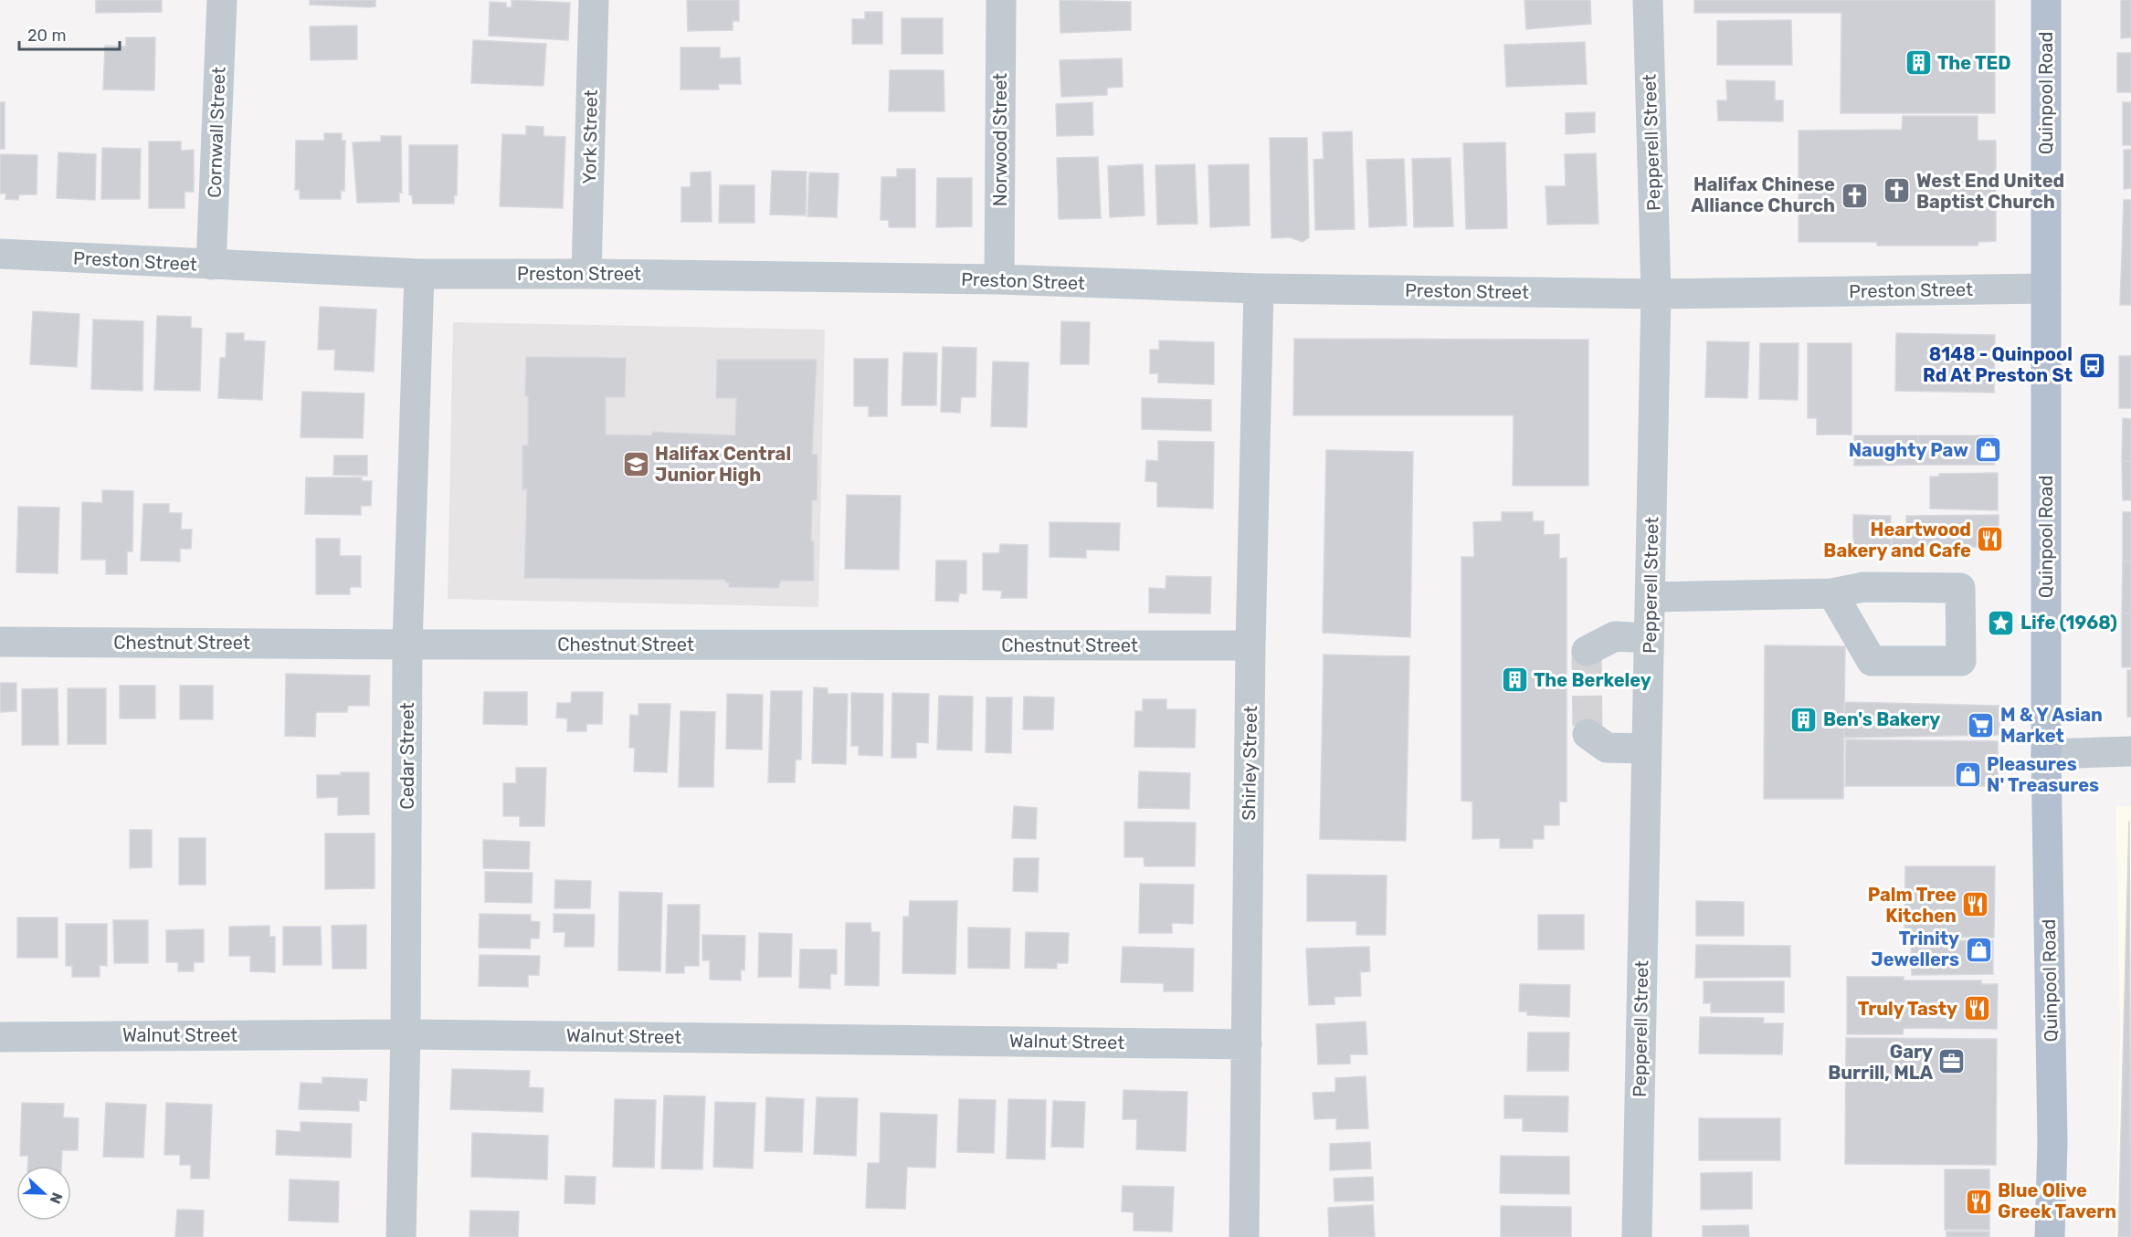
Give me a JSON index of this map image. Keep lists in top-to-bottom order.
{
  "streets": {
    "main road": ["Quinpool Road"],
    "street": [
      "Cornwall Street",
      "York Street",
      "Norwood Street",
      "Pepperell Street",
      "Preston Street",
      "Chestnut Street",
      "Cedar Street",
      "Shirley Street",
      "Walnut Street"
    ]
  },
  "crossings": [
    ["Quinpool Road", "Preston Street"],
    ["Cornwall Street", "Preston Street"],
    ["York Street", "Preston Street"],
    ["Norwood Street", "Preston Street"],
    ["Pepperell Street", "Preston Street"],
    ["Preston Street", "Cedar Street"],
    ["Preston Street", "Shirley Street"],
    ["Chestnut Street", "Cedar Street"],
    ["Chestnut Street", "Shirley Street"],
    ["Cedar Street", "Walnut Street"],
    ["Shirley Street", "Walnut Street"]
  ],
  "places": {
    "building": ["The TED", "The Berkeley", "Ben's Bakery"],
    "church": ["West End United Baptist Church", "Halifax Chinese Alliance Church"],
    "bus stop": ["8148 - Quinpool Rd At Preston St"],
    "shop": ["Naughty Paw", "Pleasures N' Treasures", "Trinity Jewellers"],
    "school or university": ["Halifax Central Junior High"],
    "restaurant": [
      "Heartwood Bakery and Cafe",
      "Palm Tree Kitchen",
      "Truly Tasty",
      "Blue Olive Greek Tavern"
    ],
    "place": ["Life (1968)"],
    "supermarket": ["M & Y Asian Market"],
    "office": ["Gary Burrill, MLA"]
  },
  "scale_bar": "20 m",
  "north": "right"
}
